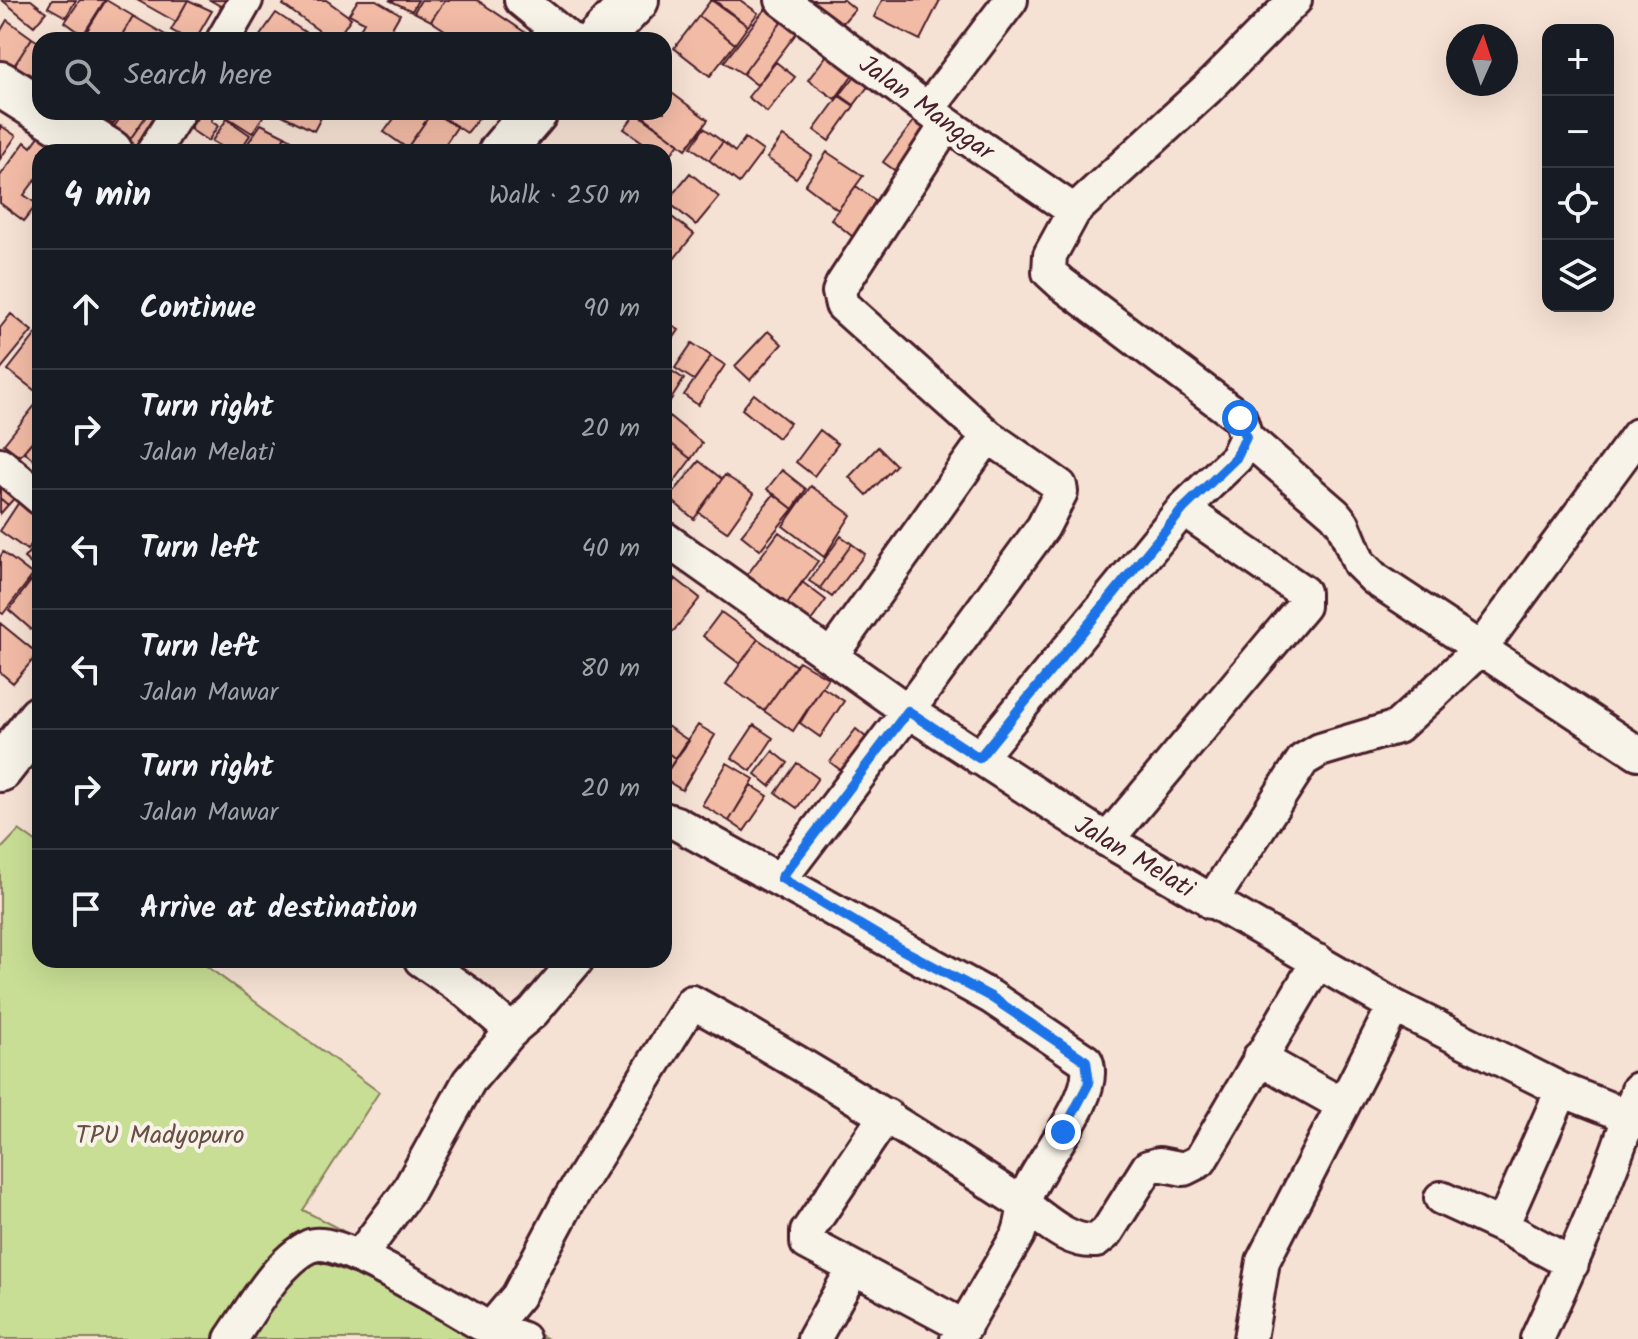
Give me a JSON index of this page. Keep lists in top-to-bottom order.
{
  "streets": {
    "street": ["Jalan Manggar", "Jalan Melati"]
  },
  "parks": ["TPU Madyopuro"],
  "north": "top",
  "page": {
    "map_buttons": ["+", "−"],
    "search": "Search here",
    "heading": ["4 min", "Walk · 250 m"],
    "list": [
      ["Continue", "90 m"],
      ["Turn right", "Jalan Melati", "20 m"],
      ["Turn left", "40 m"],
      ["Turn left", "Jalan Mawar", "80 m"],
      ["Turn right", "Jalan Mawar", "20 m"],
      "Arrive at destination"
    ]
  }
}
